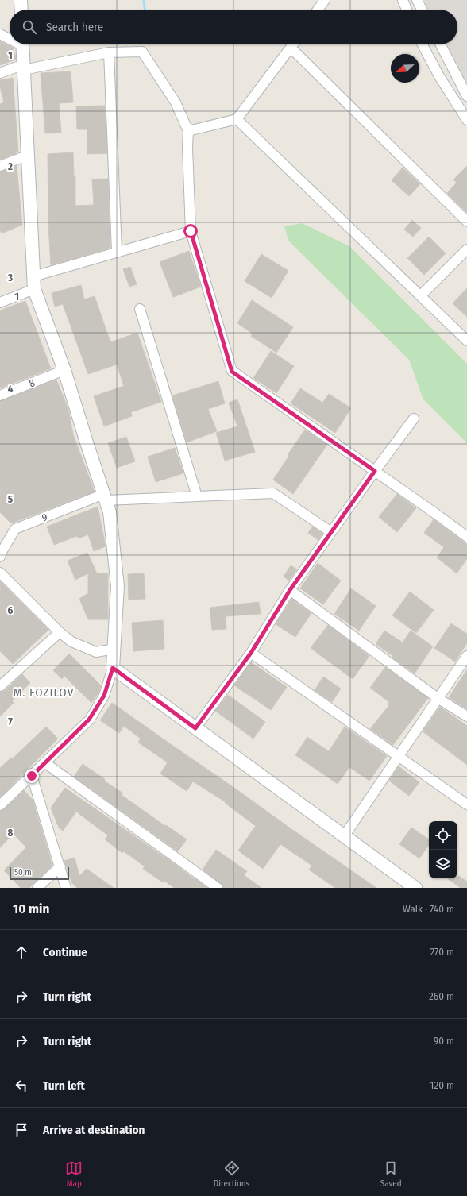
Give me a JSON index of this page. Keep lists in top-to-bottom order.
{
  "streets": {
    "street": ["7", "8", "9"]
  },
  "districts": ["M. FOZILOV"],
  "scale_bar": "50 m",
  "north": "bottom left",
  "page": {
    "search": "Search here",
    "scale": "50 m",
    "heading": ["10 min", "Walk · 740 m"],
    "list": [
      ["Continue", "270 m"],
      ["Turn right", "260 m"],
      ["Turn right", "90 m"],
      ["Turn left", "120 m"],
      "Arrive at destination"
    ],
    "nav": ["Map", "Directions", "Saved"]
  },
  "grid": {
    "rows": [
      "1",
      "2",
      "3",
      "4",
      "5",
      "6",
      "7",
      "8"
    ]
  }
}
